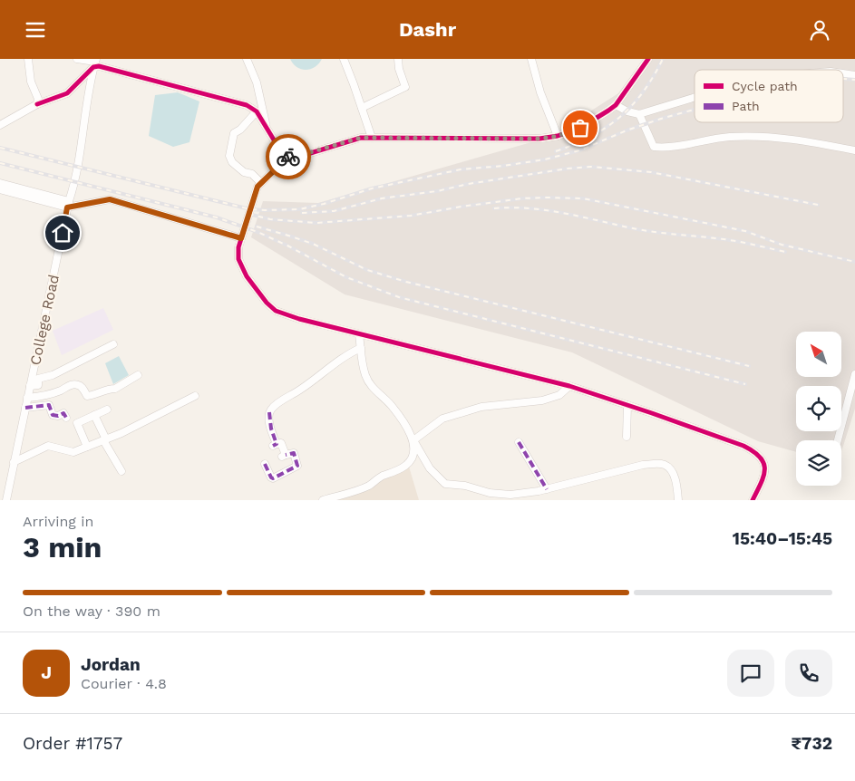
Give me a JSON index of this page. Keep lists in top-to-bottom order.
{
  "streets": {
    "street": ["College Road"]
  },
  "legend": ["Cycle path", "Path"],
  "north": "top left",
  "page": {
    "header": "Dashr",
    "heading": ["3 min", "Arriving in", "15:40–15:45"],
    "panel": [
      "Jordan",
      "Courier · 4.8",
      "Order #1757",
      "₹732"
    ],
    "bar": "On the way · 390 m",
    "round": "J"
  }
}
